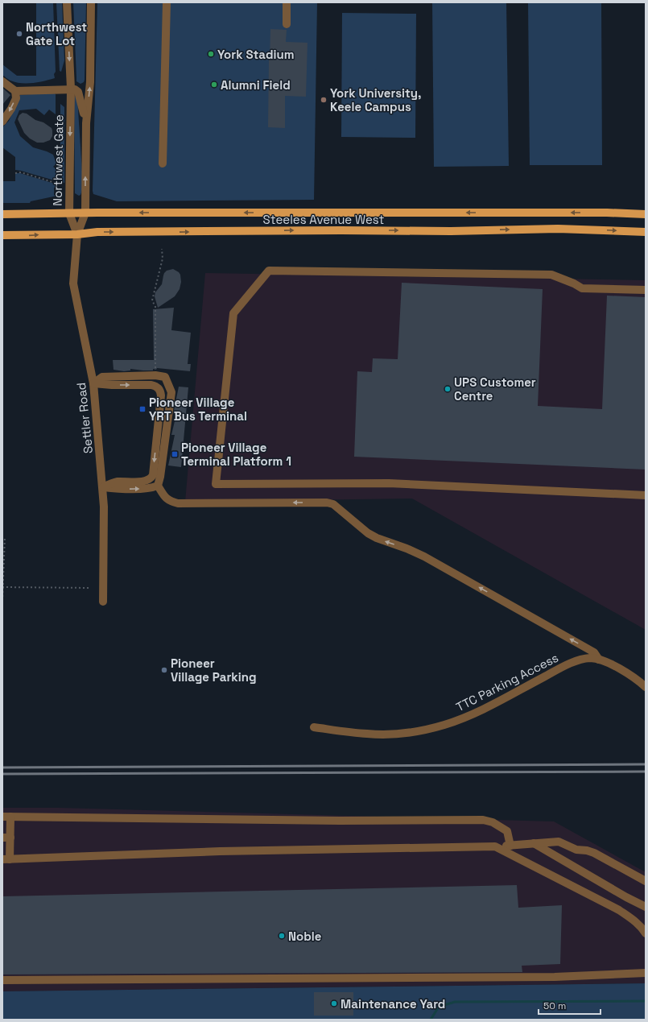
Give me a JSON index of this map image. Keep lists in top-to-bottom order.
{
  "streets": {
    "main road": ["Steeles Avenue West"],
    "street": ["Northwest Gate", "Settler Road", "TTC Parking Access"]
  },
  "crossings": [
    ["Northwest Gate", "Steeles Avenue West"],
    ["Northwest Gate", "Settler Road"],
    ["Steeles Avenue West", "Settler Road"]
  ],
  "places": {
    "other": [
      "Northwest Gate Lot",
      "York Stadium",
      "Alumni Field",
      "York University, Keele Campus",
      "UPS Customer Centre",
      "Pioneer Village Parking",
      "Noble",
      "Maintenance Yard"
    ],
    "transit": ["Pioneer Village YRT Bus Terminal", "Pioneer Village Terminal Platform 1"]
  },
  "scale_bar": "50 m"
}
